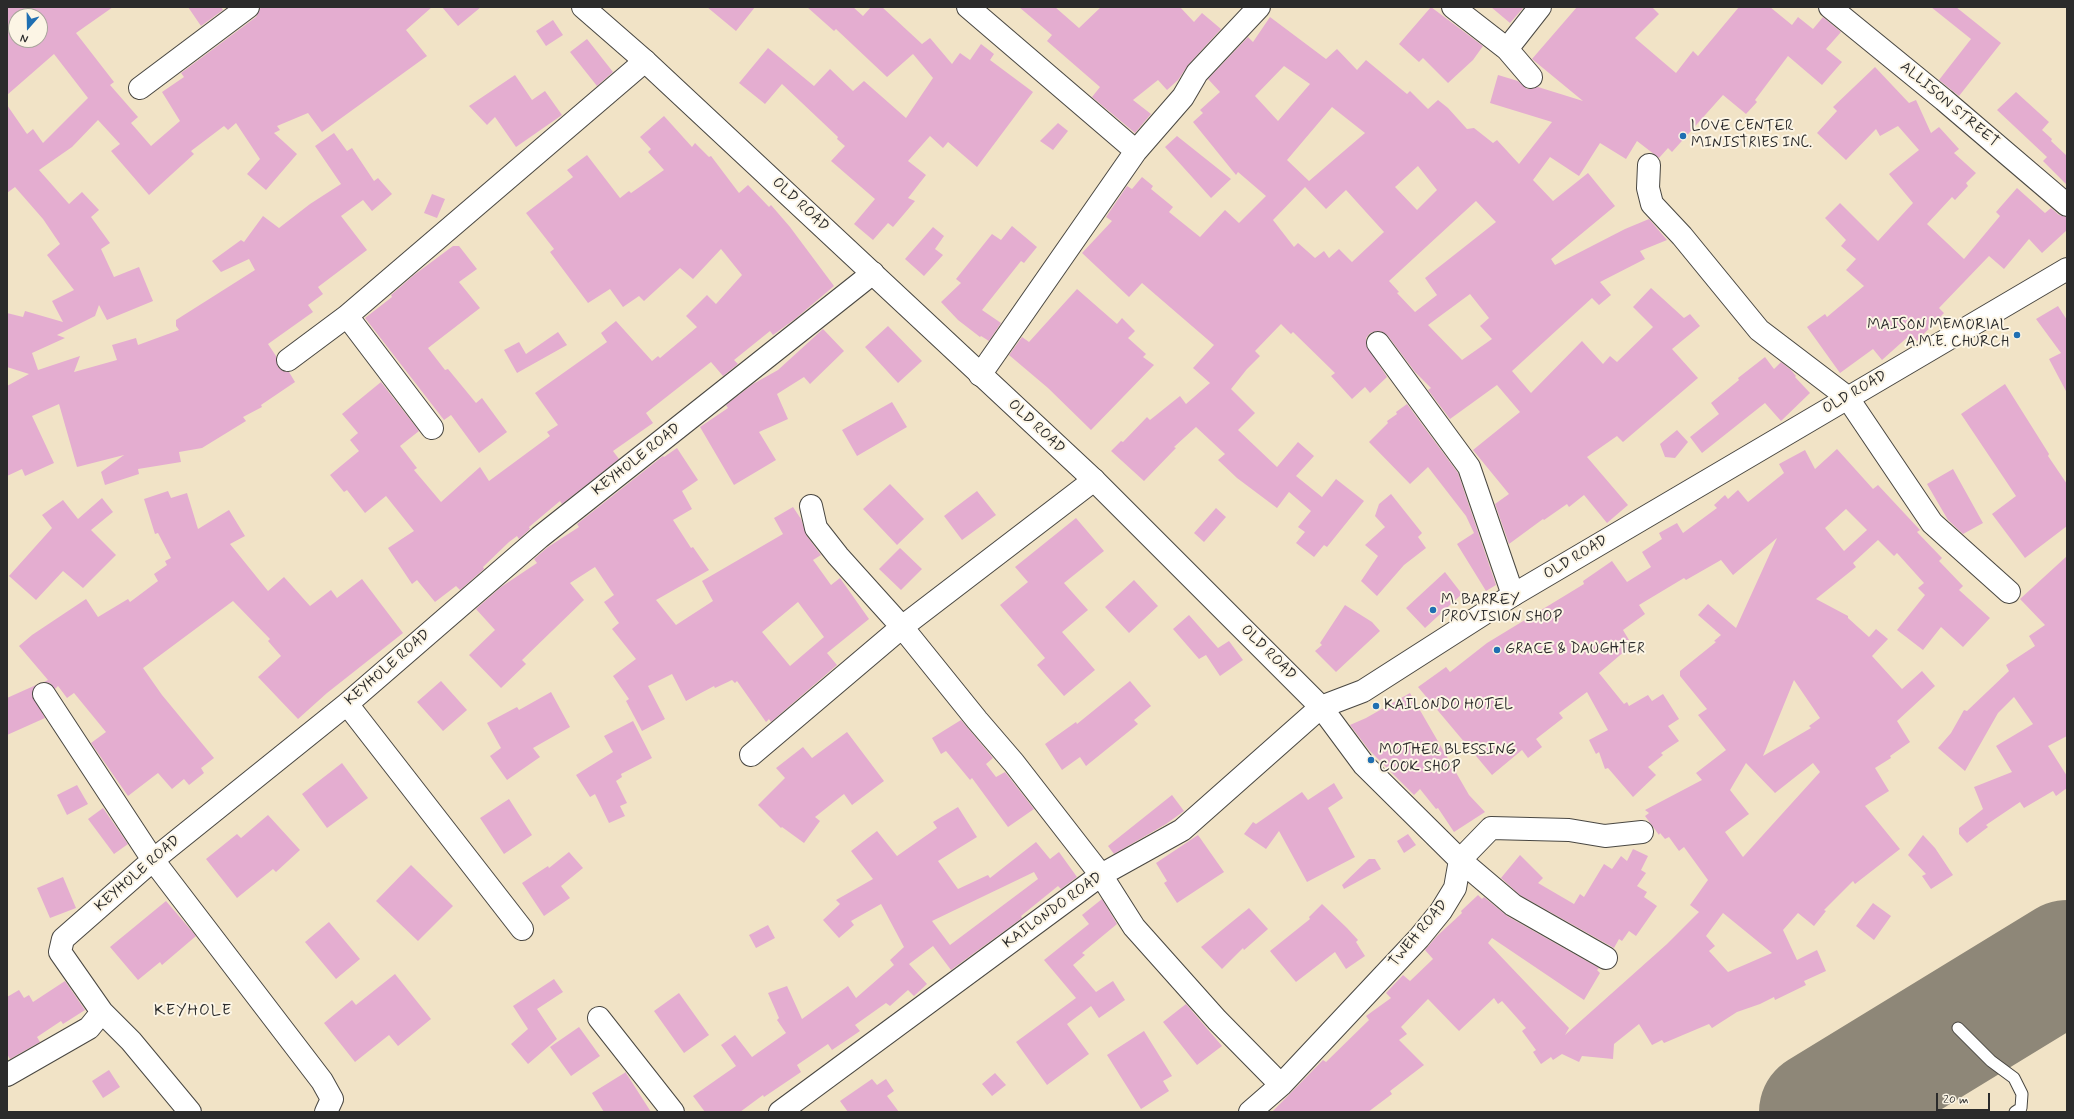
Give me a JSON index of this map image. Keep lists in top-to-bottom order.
{
  "streets": {
    "street": [
      "ALLISON STREET",
      "OLD ROAD",
      "KEYHOLE ROAD",
      "KAILONDO ROAD",
      "TWEH ROAD"
    ]
  },
  "crossings": [
    ["OLD ROAD", "KEYHOLE ROAD"],
    ["OLD ROAD", "KAILONDO ROAD"]
  ],
  "districts": ["KEYHOLE"],
  "places": [
    "LOVE CENTER MINISTRIES INC.",
    "MAISON MEMORIAL A.M.E. CHURCH",
    "M. BARREY PROVISION SHOP",
    "GRACE & DAUGHTER",
    "KAILONDO HOTEL",
    "MOTHER BLESSING COOK SHOP"
  ],
  "scale_bar": "20 m",
  "north": "bottom"
}
